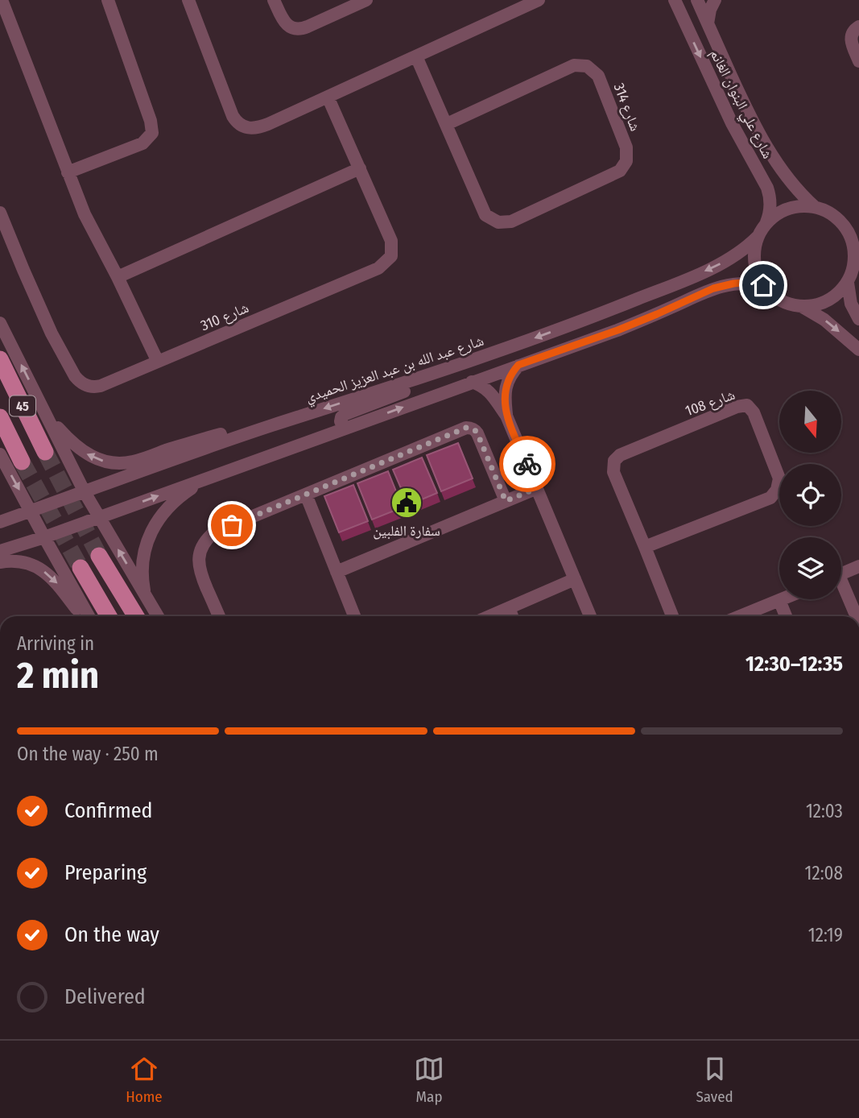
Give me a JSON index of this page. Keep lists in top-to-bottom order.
{
  "streets": {
    "main road": ["45"],
    "street": [
      "شارع علي البنوان الغانم",
      "شارع 314",
      "شارع 310",
      "شارع عبد الله بن عبد العزيز الحميدي",
      "شارع 108"
    ]
  },
  "crossings": [
    ["شارع علي البنوان الغانم", "شارع عبد الله بن عبد العزيز الحميدي"]
  ],
  "places": {
    "public building": ["سفارة الفلبين"]
  },
  "north": "bottom",
  "page": {
    "heading": ["2 min", "Arriving in", "12:30–12:35"],
    "bar": "On the way · 250 m",
    "list": [
      ["Confirmed", "12:03"],
      ["Preparing", "12:08"],
      ["On the way", "12:19"],
      "Delivered"
    ],
    "tabs": ["Home", "Map", "Saved"]
  }
}
